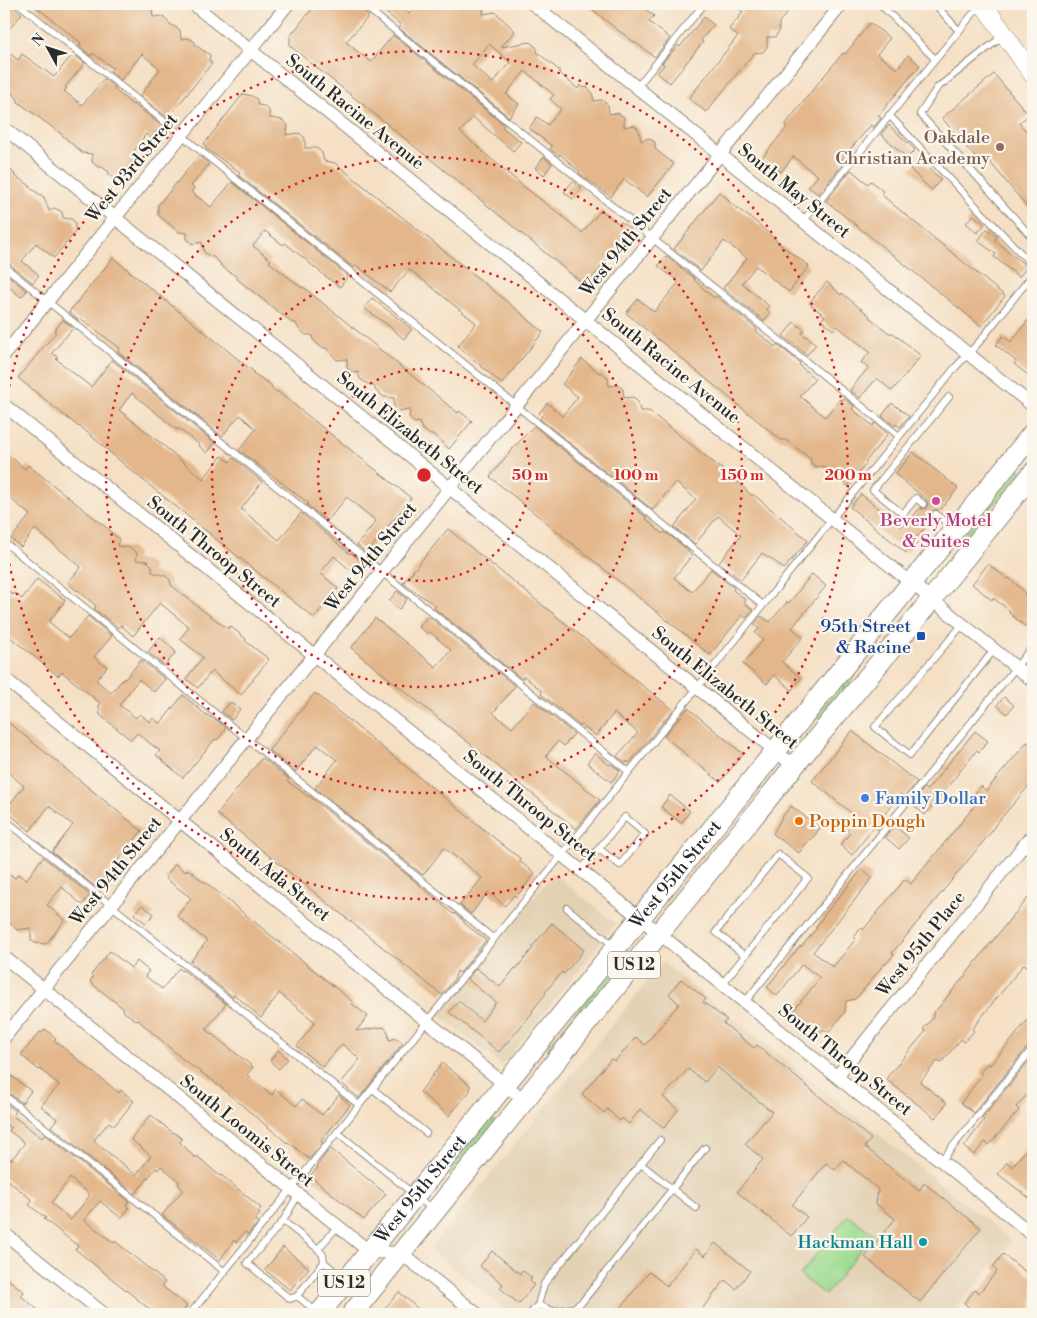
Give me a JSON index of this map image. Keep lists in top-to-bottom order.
{
  "streets": {
    "main road": ["West 95th Street", "US 12"],
    "street": [
      "South Racine Avenue",
      "West 93rd Street",
      "South May Street",
      "West 94th Street",
      "South Elizabeth Street",
      "South Throop Street",
      "South Ada Street",
      "West 95th Place",
      "South Loomis Street"
    ]
  },
  "crossings": [
    ["South Racine Avenue", "West 93rd Street"],
    ["South Racine Avenue", "West 94th Street"],
    ["South Racine Avenue", "West 95th Street"],
    ["West 93rd Street", "South Elizabeth Street"],
    ["South May Street", "West 94th Street"],
    ["West 94th Street", "South Elizabeth Street"],
    ["West 94th Street", "South Throop Street"],
    ["West 94th Street", "South Ada Street"],
    ["West 94th Street", "South Loomis Street"],
    ["South Elizabeth Street", "West 95th Street"],
    ["South Throop Street", "West 95th Street"],
    ["South Throop Street", "West 95th Place"],
    ["West 95th Street", "South Ada Street"],
    ["West 95th Street", "South Loomis Street"]
  ],
  "places": {
    "other": [
      "Oakdale Christian Academy",
      "Beverly Motel & Suites",
      "Family Dollar",
      "Poppin Dough",
      "Hackman Hall"
    ],
    "transit": ["95th Street & Racine"]
  },
  "north": "top left",
  "rings": [
    "50 m",
    "100 m",
    "150 m",
    "200 m"
  ]
}
